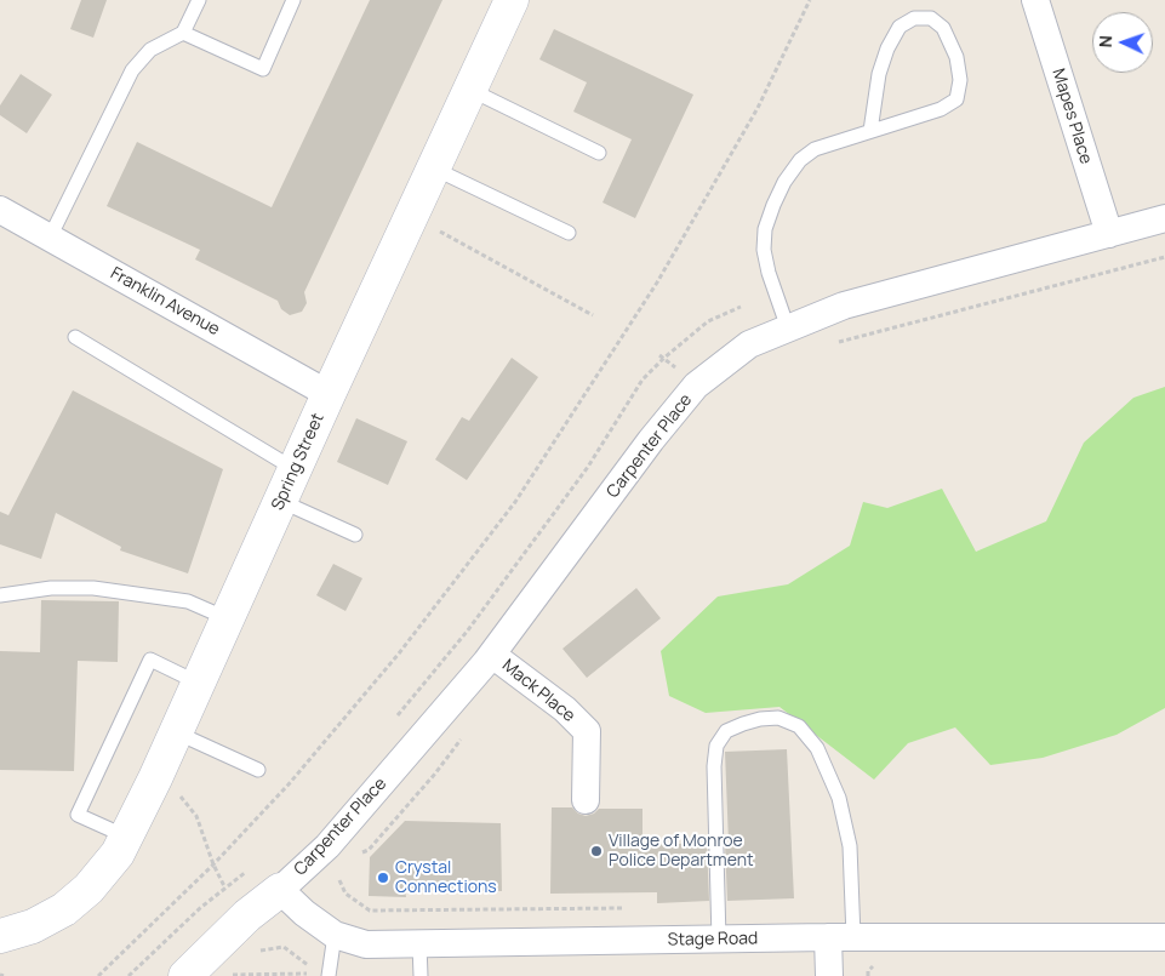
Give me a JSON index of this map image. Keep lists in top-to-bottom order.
{
  "streets": {
    "street": [
      "Mapes Place",
      "Franklin Avenue",
      "Carpenter Place",
      "Spring Street",
      "Mack Place",
      "Stage Road"
    ]
  },
  "crossings": [
    ["Mapes Place", "Carpenter Place"],
    ["Franklin Avenue", "Spring Street"],
    ["Carpenter Place", "Mack Place"],
    ["Carpenter Place", "Stage Road"]
  ],
  "places": ["Village of Monroe Police Department", "Crystal Connections"],
  "north": "left"
}
